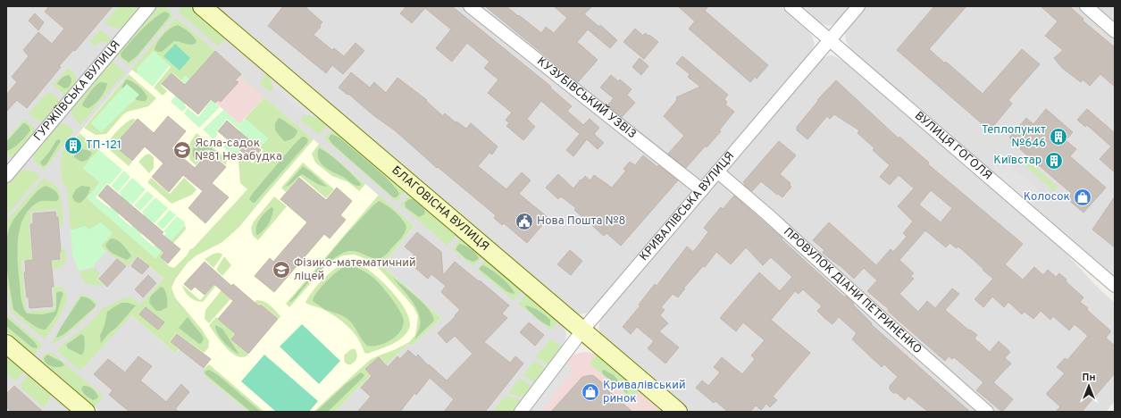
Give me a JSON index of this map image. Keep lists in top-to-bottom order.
{
  "streets": {
    "main road": ["БЛАГОВІСНА ВУЛИЦЯ"],
    "street": [
      "ГУРЖІЇВСЬКА ВУЛИЦЯ",
      "КУЗУБІВСЬКИЙ УЗВІЗ",
      "ВУЛИЦЯ ГОГОЛЯ",
      "КРИВАЛІВСЬКА ВУЛИЦЯ",
      "ПРОВУЛОК ДІАНИ ПЕТРИНЕНКО"
    ]
  },
  "crossings": [
    ["КУЗУБІВСЬКИЙ УЗВІЗ", "КРИВАЛІВСЬКА ВУЛИЦЯ"],
    ["ВУЛИЦЯ ГОГОЛЯ", "КРИВАЛІВСЬКА ВУЛИЦЯ"],
    ["КРИВАЛІВСЬКА ВУЛИЦЯ", "БЛАГОВІСНА ВУЛИЦЯ"],
    ["КРИВАЛІВСЬКА ВУЛИЦЯ", "ПРОВУЛОК ДІАНИ ПЕТРИНЕНКО"]
  ],
  "places": {
    "building": ["Теплопункт №646", "ТП-121", "Київстар"],
    "school or university": ["Ясла-садок №81 Незабудка", "Фізико-математичний ліцей"],
    "shop": ["Колосок", "Кривалівський ринок"],
    "public building": ["Нова Пошта №8"]
  },
  "north": "top"
}
